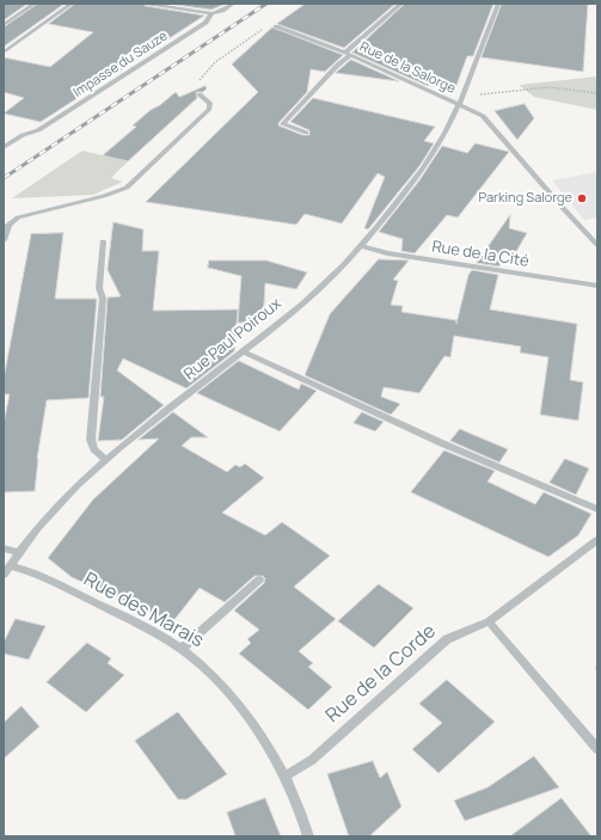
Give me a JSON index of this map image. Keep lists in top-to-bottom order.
{
  "streets": {
    "street": [
      "Impasse du Sauze",
      "Rue de la Salorge",
      "Rue de la Cité",
      "Rue Paul Poiroux",
      "Rue des Marais",
      "Rue de la Corde"
    ]
  },
  "crossings": [
    ["Rue de la Salorge", "Rue Paul Poiroux"],
    ["Rue de la Cité", "Rue Paul Poiroux"],
    ["Rue Paul Poiroux", "Rue des Marais"],
    ["Rue des Marais", "Rue de la Corde"]
  ],
  "places": ["Parking Salorge"]
}
